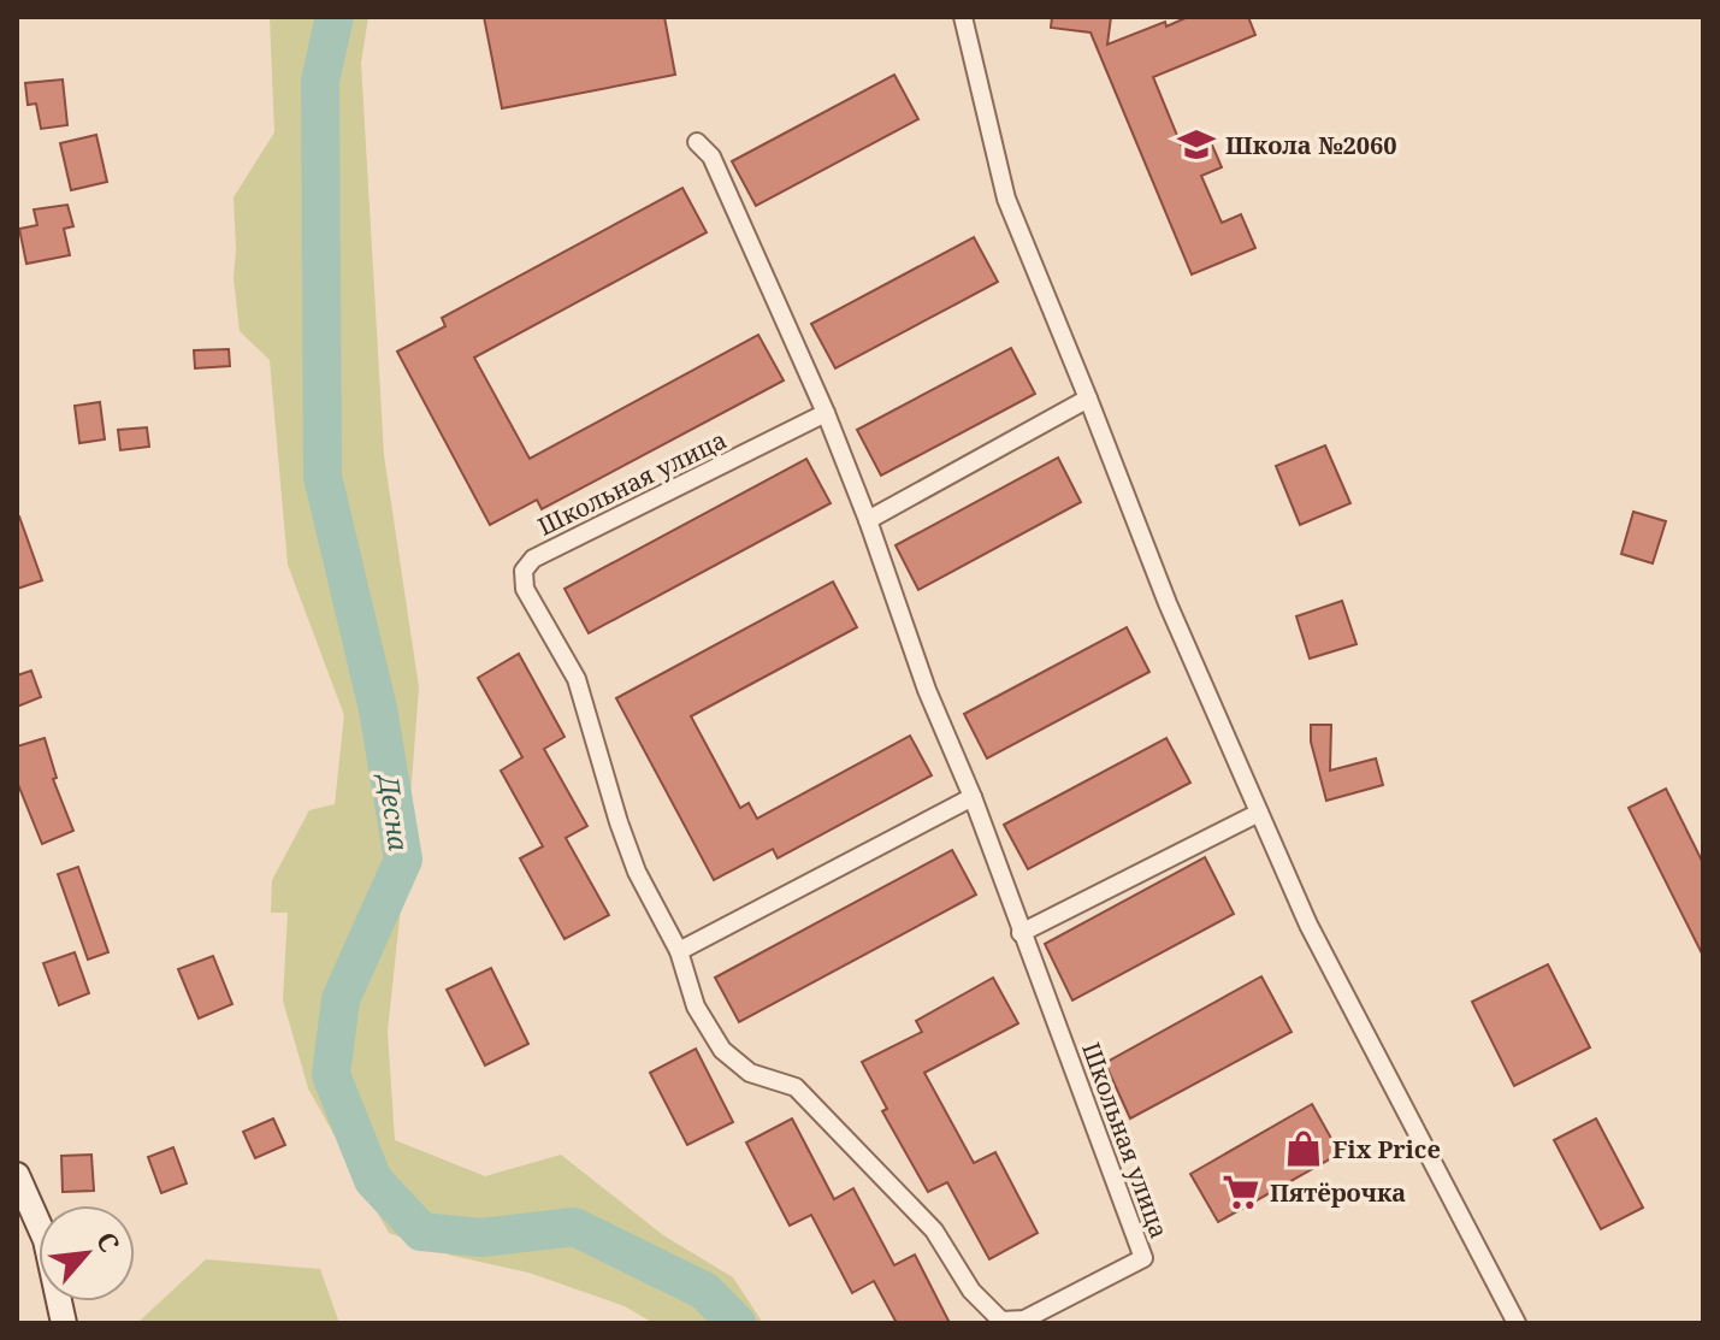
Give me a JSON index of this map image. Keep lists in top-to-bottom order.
{
  "streets": {
    "street": ["Школьная улица"]
  },
  "water": ["Десна"],
  "places": {
    "school or university": ["Школа №2060"],
    "shop": ["Fix Price"],
    "supermarket": ["Пятёрочка"]
  },
  "north": "top right"
}
